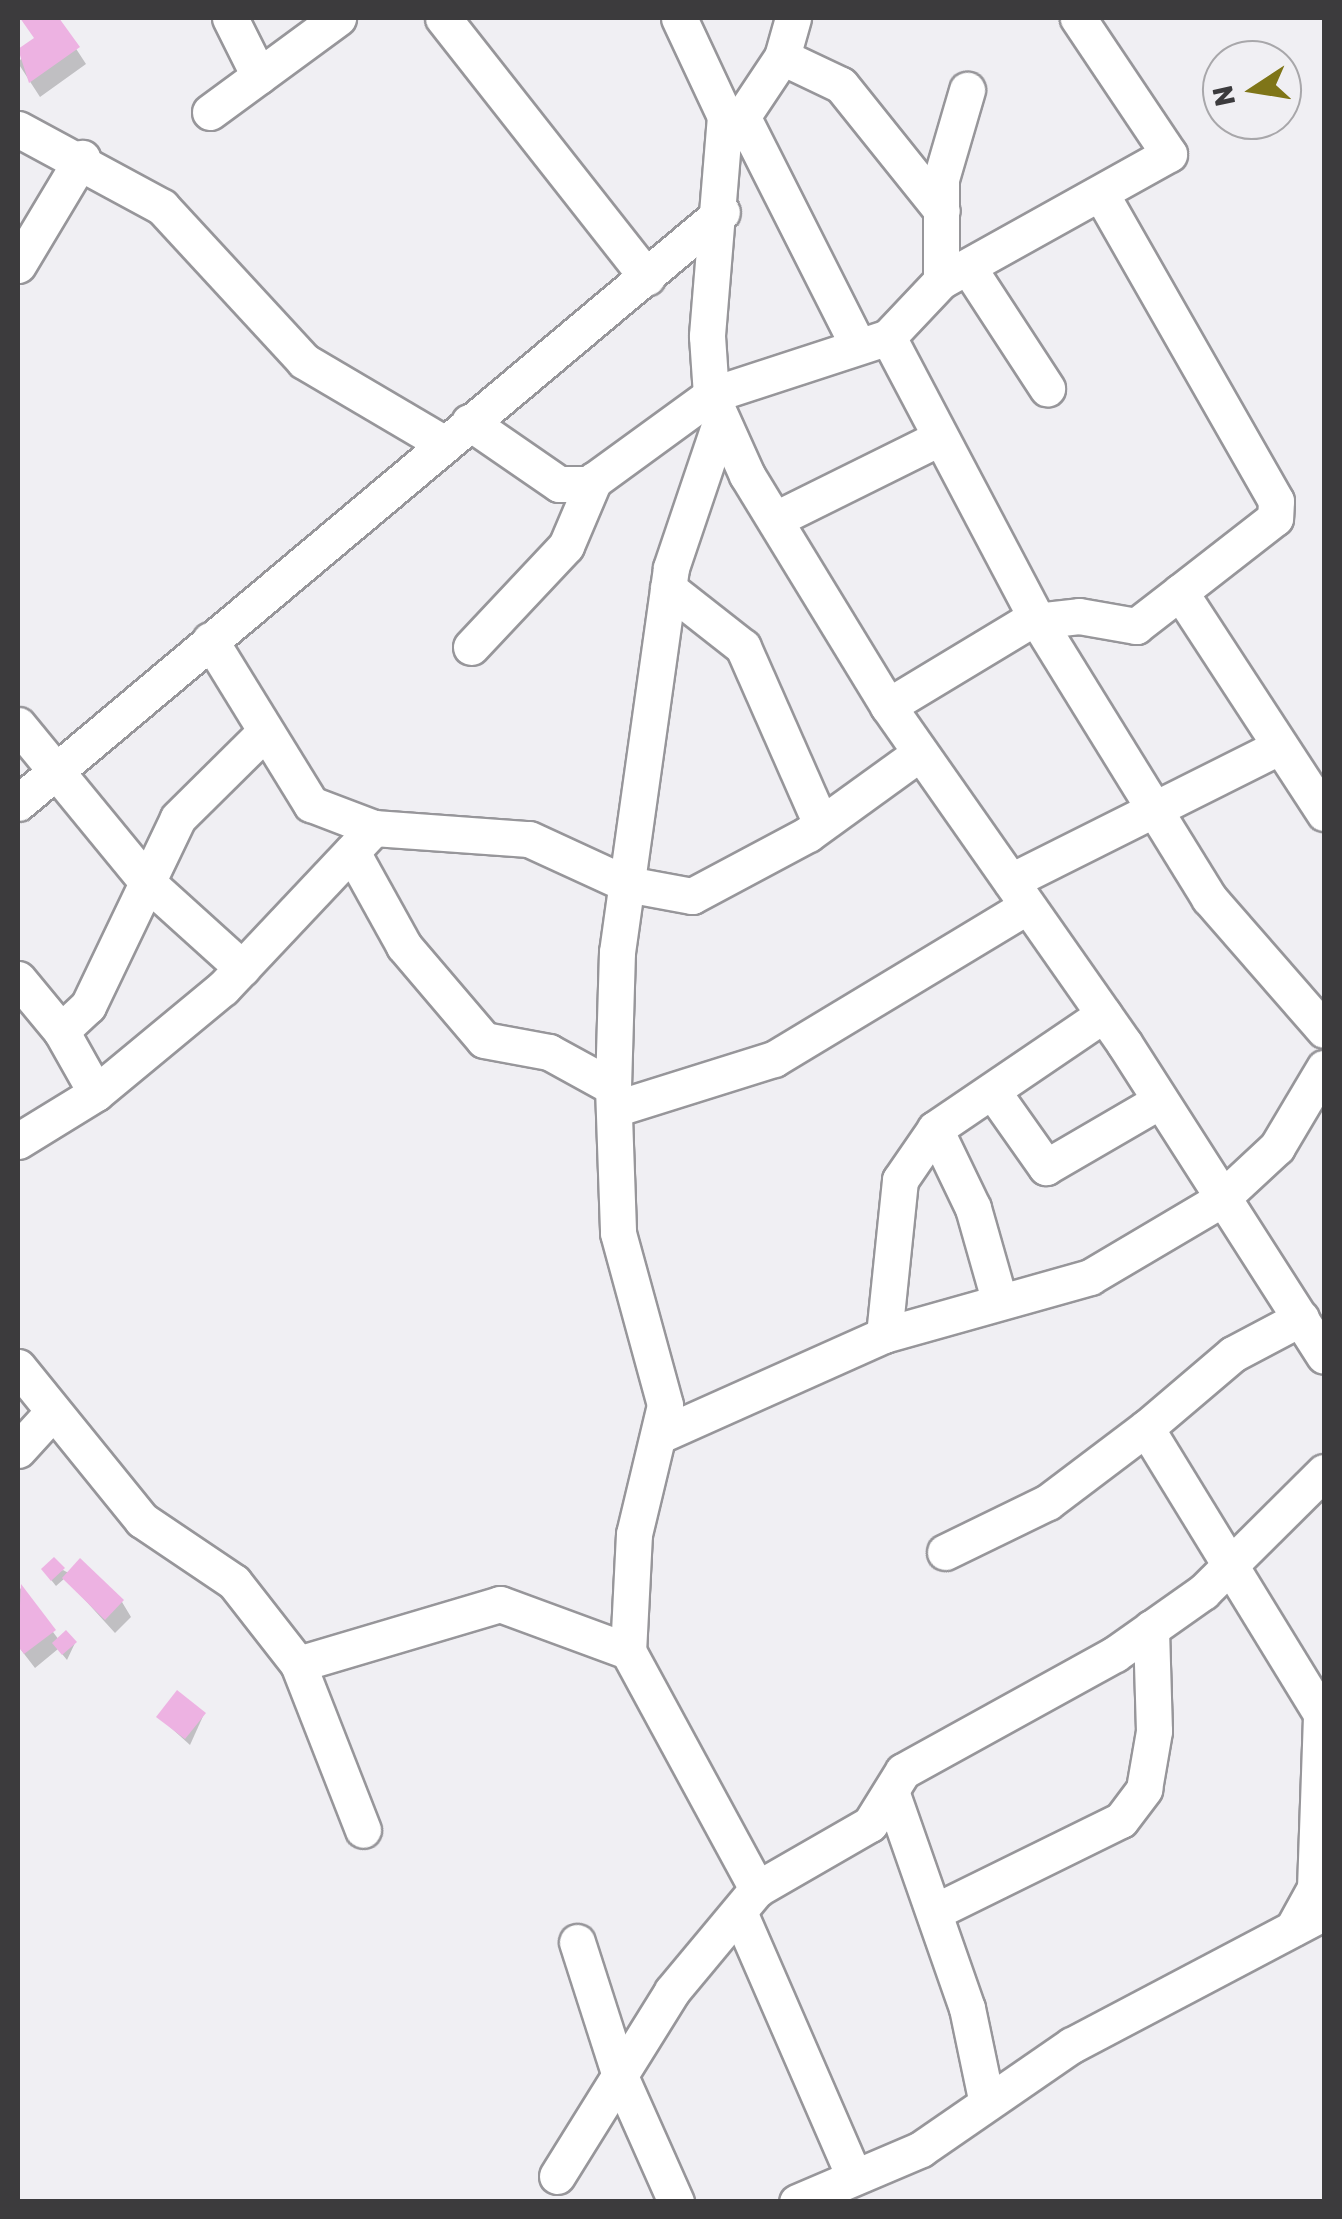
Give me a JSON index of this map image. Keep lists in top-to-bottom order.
{
  "north": "left"
}
